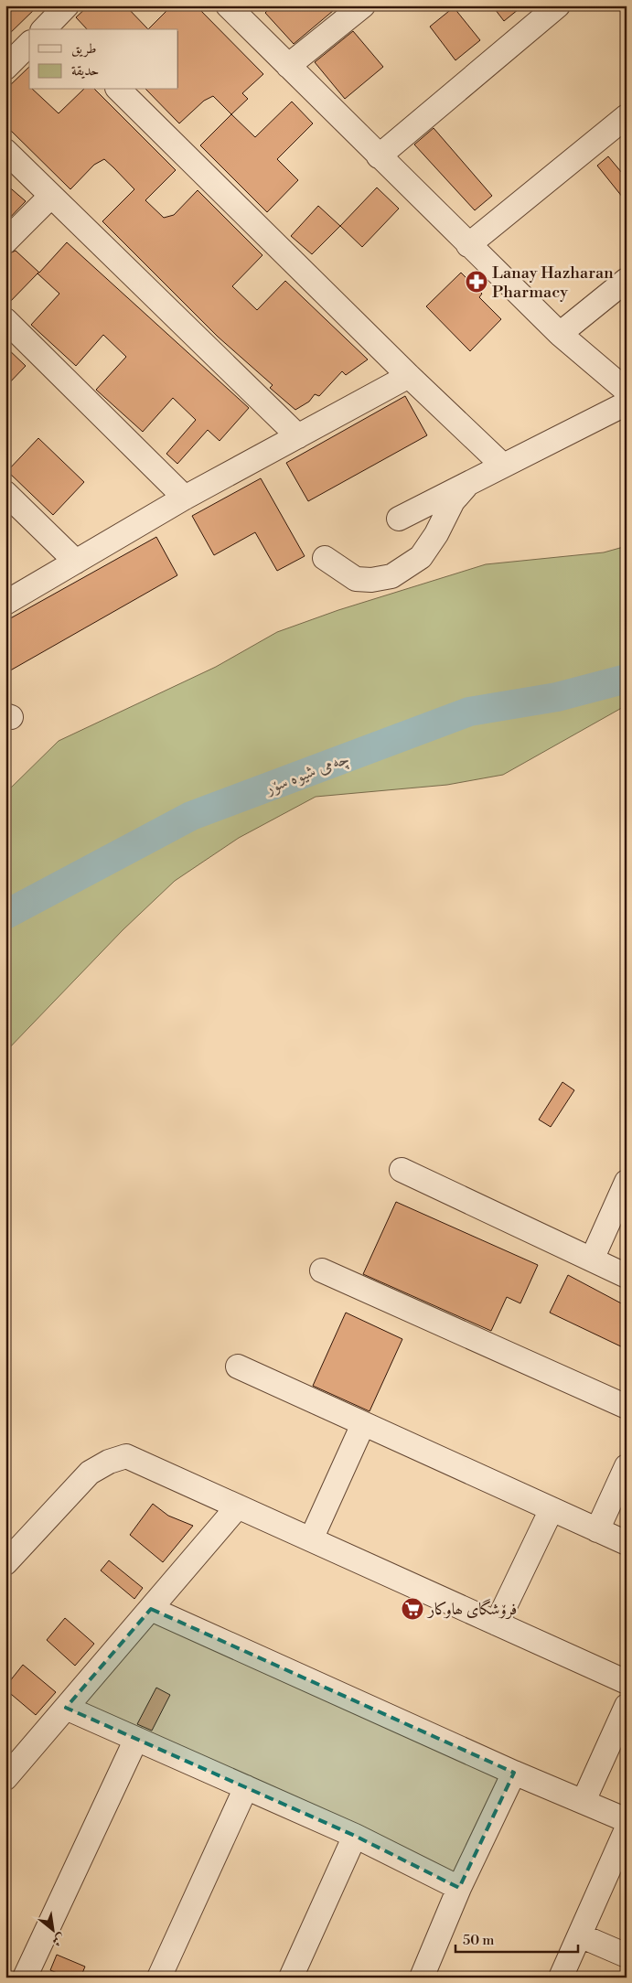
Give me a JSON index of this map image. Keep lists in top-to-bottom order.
{
  "water": ["چەمی شیوە سۆر"],
  "places": {
    "pharmacy": ["Lanay Hazharan Pharmacy"],
    "supermarket": ["فرۆشگای ھاوکار"]
  },
  "legend": ["طريق", "حديقة"],
  "scale_bar": "50 m",
  "north": "bottom right"
}
